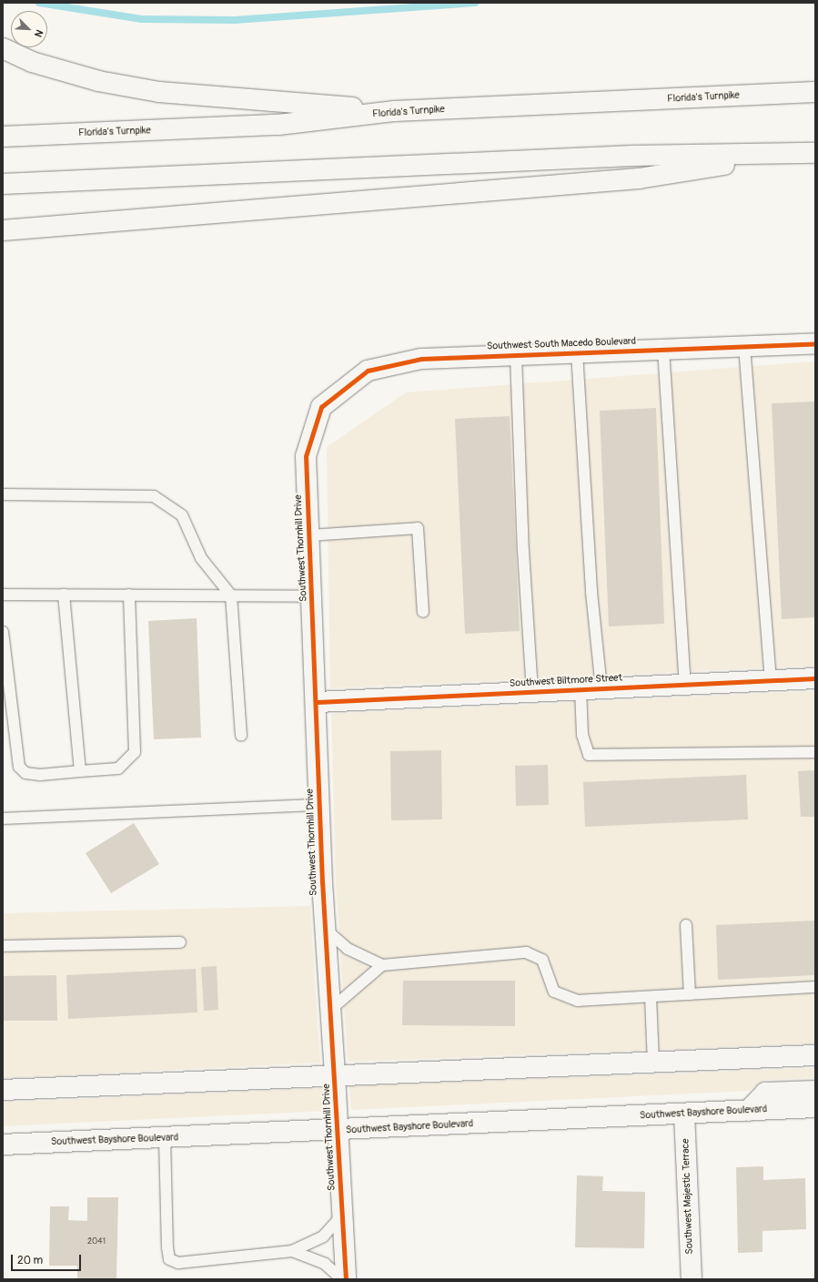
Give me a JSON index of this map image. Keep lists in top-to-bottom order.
{
  "streets": {
    "main road": [
      "Florida's Turnpike",
      "Southwest South Macedo Boulevard",
      "Southwest Thornhill Drive",
      "Southwest Biltmore Street",
      "Southwest Bayshore Boulevard",
      "Southwest Majestic Terrace"
    ]
  },
  "crossings": [
    ["Southwest South Macedo Boulevard", "Southwest Thornhill Drive"],
    ["Southwest Thornhill Drive", "Southwest Biltmore Street"],
    ["Southwest Thornhill Drive", "Southwest Bayshore Boulevard"],
    ["Southwest Bayshore Boulevard", "Southwest Majestic Terrace"]
  ],
  "house_numbers": ["2041"],
  "scale_bar": "20 m",
  "north": "bottom right"
}
